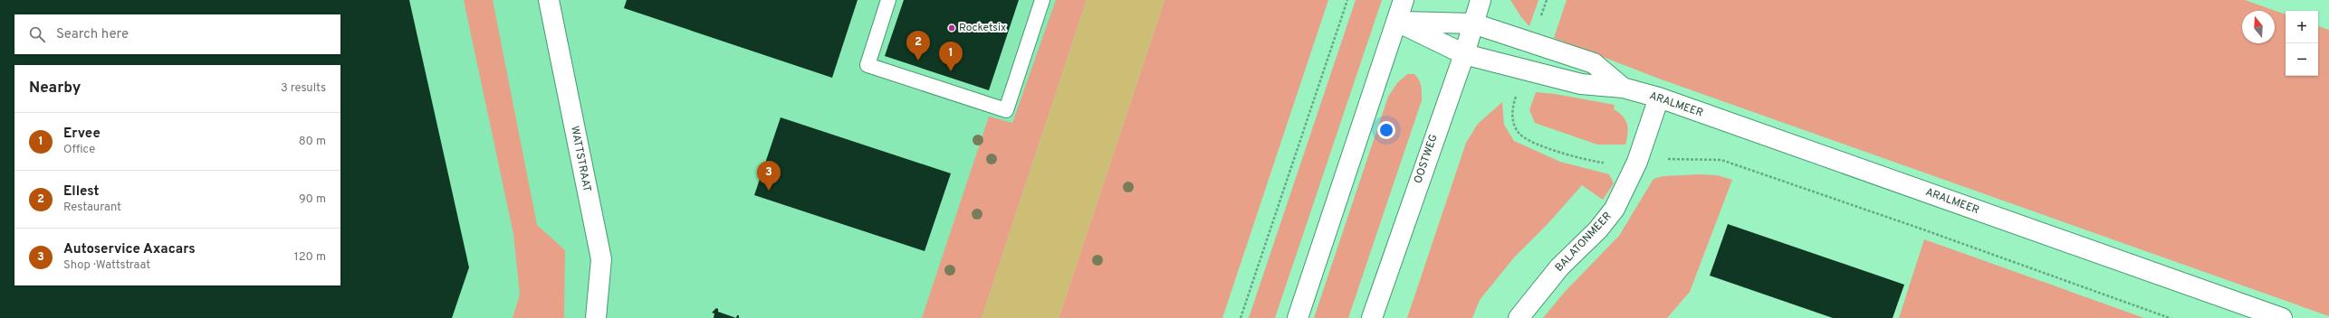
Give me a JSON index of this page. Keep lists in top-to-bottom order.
{
  "streets": {
    "street": [
      "ARALMEER",
      "WATTSTRAAT",
      "OOSTWEG",
      "BALATONMEER"
    ]
  },
  "crossings": [
    ["ARALMEER", "OOSTWEG"],
    ["ARALMEER", "BALATONMEER"]
  ],
  "places": ["Rocketsix"],
  "north": "top",
  "page": {
    "map_buttons": ["+", "−"],
    "search": "Search here",
    "pins": ["2", "1", "3"],
    "heading": ["Nearby", "3 results"],
    "list": [
      {
        "mark": "1",
        "name": "Ervee",
        "note": "Office",
        "value": "80 m"
      },
      {
        "mark": "2",
        "name": "Ellest",
        "note": "Restaurant",
        "value": "90 m"
      },
      {
        "mark": "3",
        "name": "Autoservice Axacars",
        "note": "Shop · Wattstraat",
        "value": "120 m"
      }
    ]
  }
}
